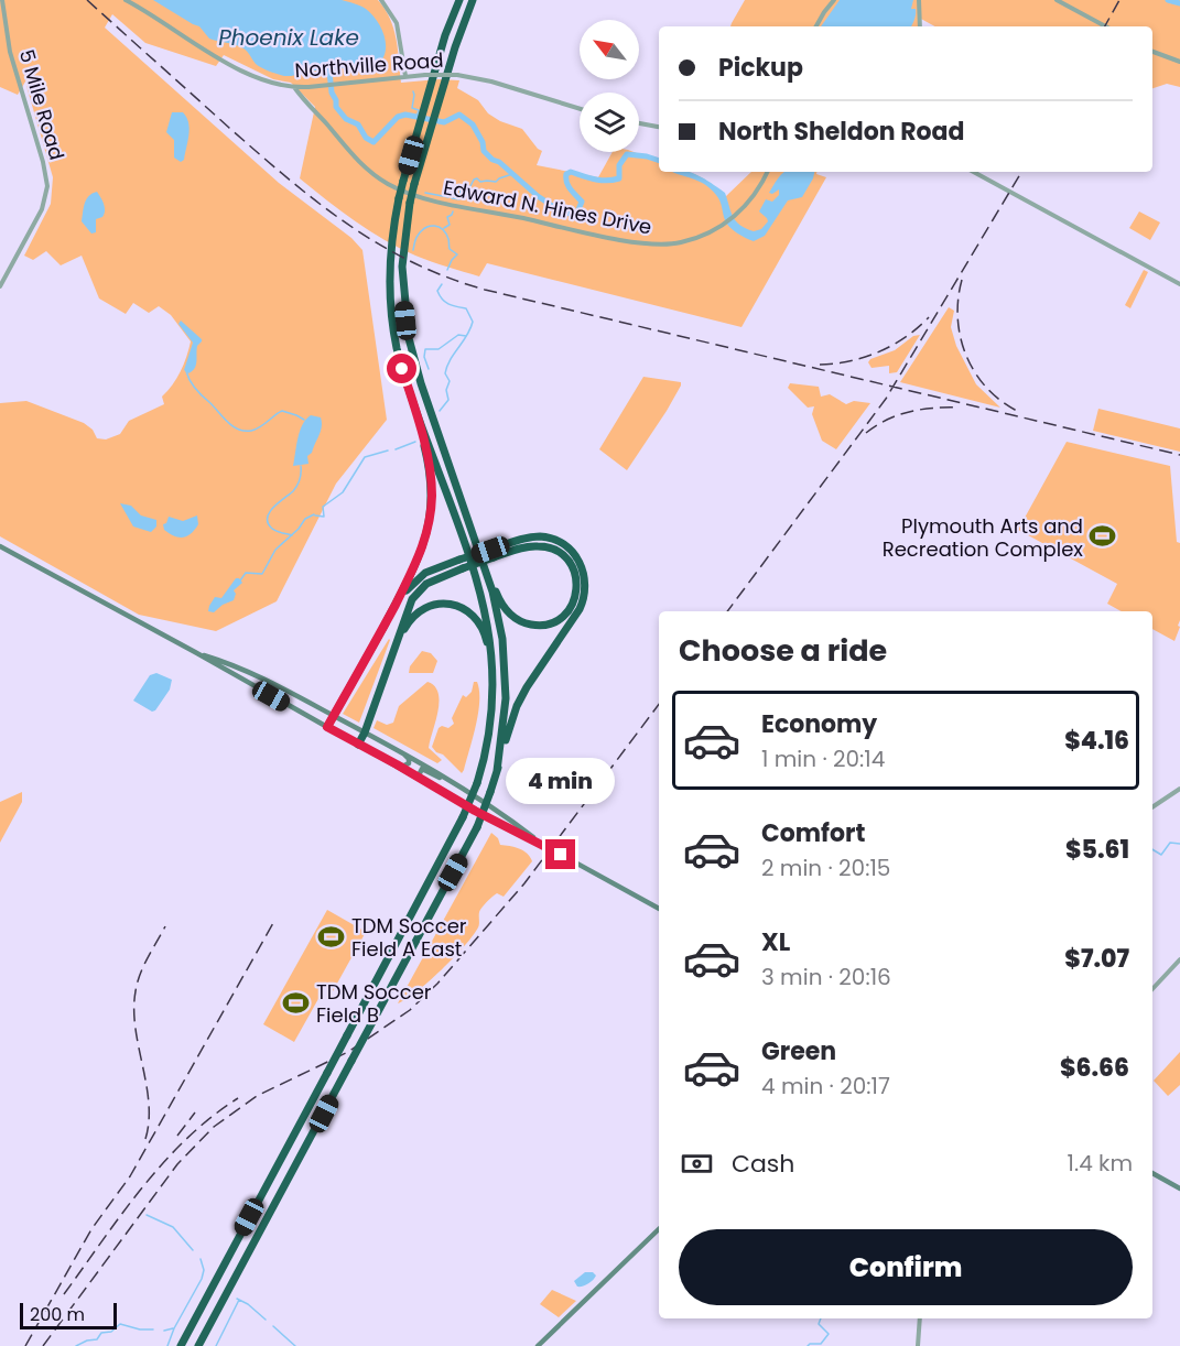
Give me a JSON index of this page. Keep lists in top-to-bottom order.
{
  "streets": {
    "street": ["Northville Road", "5 Mile Road", "Edward N. Hines Drive"]
  },
  "crossings": [
    ["Northville Road", "Edward N. Hines Drive"]
  ],
  "water": ["Phoenix Lake"],
  "places": {
    "sports": ["Plymouth Arts and Recreation Complex", "TDM Soccer Field A East", "TDM Soccer Field B"]
  },
  "scale_bar": "200 m",
  "north": "top left",
  "page": {
    "banner": ["Pickup", "North Sheldon Road"],
    "heading": "Choose a ride",
    "list": [
      {
        "name": "Economy",
        "note": "1 min · 20:14",
        "value": "$4.16"
      },
      {
        "name": "Comfort",
        "note": "2 min · 20:15",
        "value": "$5.61"
      },
      {
        "name": "XL",
        "note": "3 min · 20:16",
        "value": "$7.07"
      },
      {
        "name": "Green",
        "note": "4 min · 20:17",
        "value": "$6.66"
      }
    ],
    "bubble": "4 min",
    "pay": ["Cash", "1.4 km"],
    "buttons": "Confirm",
    "scale": "200 m"
  }
}
